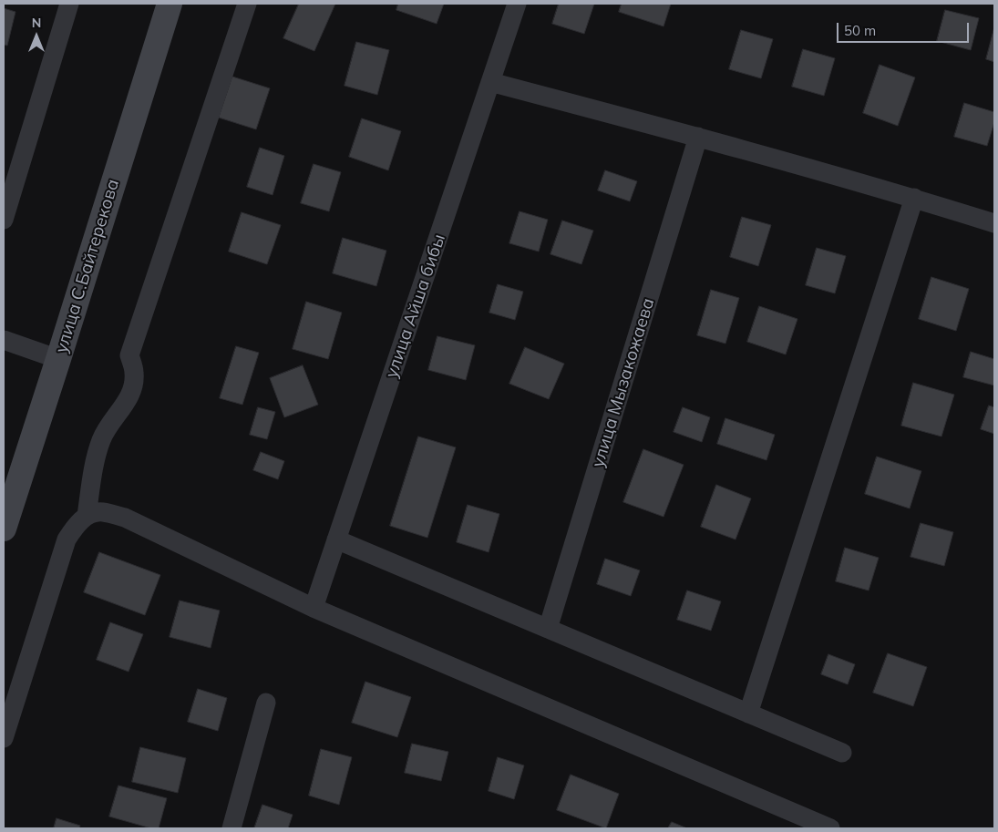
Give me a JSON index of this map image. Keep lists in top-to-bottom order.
{
  "streets": {
    "main road": ["улица С.Байтерекова"],
    "street": ["улица Айша бибы", "улица Мызакожаева"]
  },
  "scale_bar": "50 m",
  "north": "top"
}
